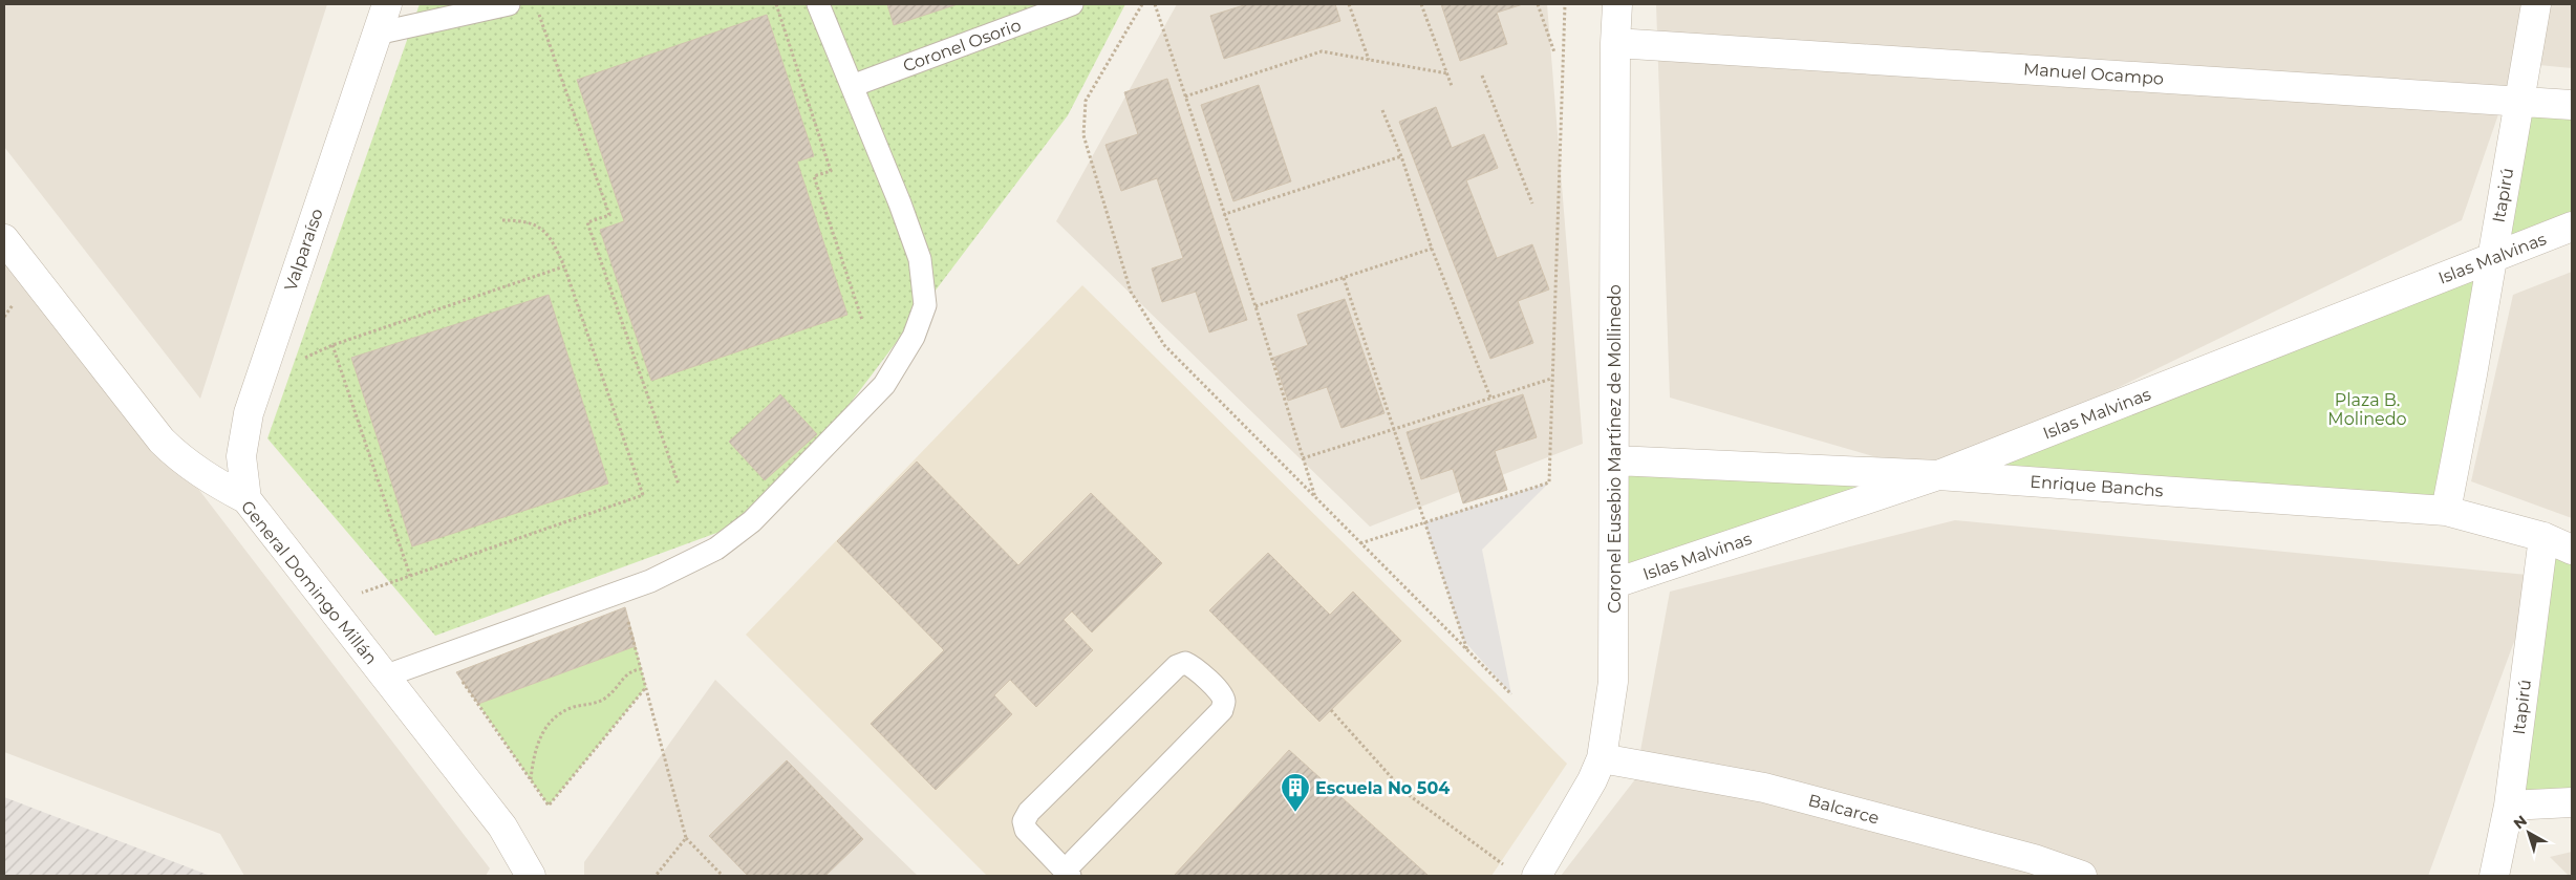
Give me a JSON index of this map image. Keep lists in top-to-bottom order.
{
  "streets": {
    "street": [
      "Manuel Ocampo",
      "Itapirú",
      "Valparaíso",
      "Islas Malvinas",
      "Coronel Eusebio Martínez de Mollinedo",
      "Enrique Banchs",
      "General Domingo Millán",
      "Balcarce"
    ],
    "lane": ["Coronel Osorio"]
  },
  "crossings": [
    ["Manuel Ocampo", "Itapirú"],
    ["Manuel Ocampo", "Coronel Eusebio Martínez de Mollinedo"],
    ["Itapirú", "Islas Malvinas"],
    ["Itapirú", "Enrique Banchs"],
    ["Valparaíso", "General Domingo Millán"],
    ["Islas Malvinas", "Coronel Eusebio Martínez de Mollinedo"],
    ["Islas Malvinas", "Enrique Banchs"],
    ["Coronel Eusebio Martínez de Mollinedo", "Enrique Banchs"],
    ["Coronel Eusebio Martínez de Mollinedo", "Balcarce"]
  ],
  "parks": ["Plaza B. Molinedo"],
  "places": {
    "building": ["Escuela No 504"]
  },
  "north": "top left"
}
